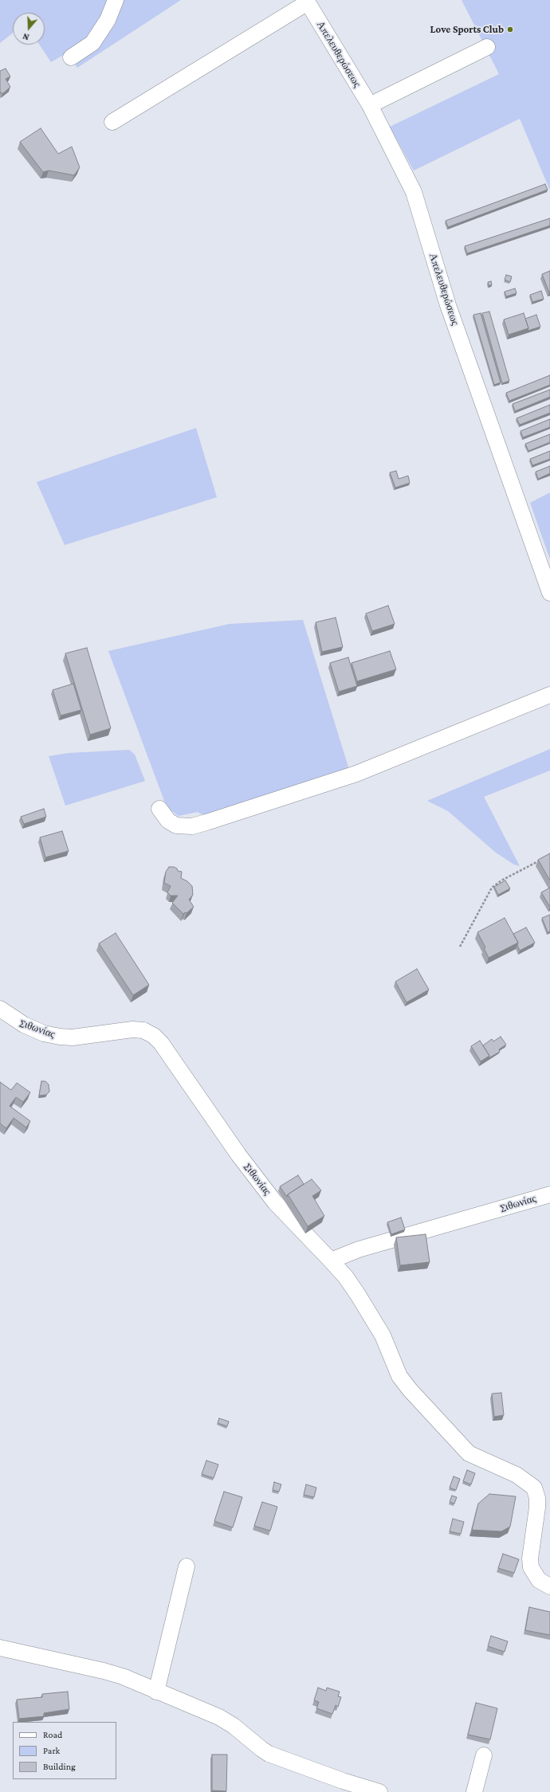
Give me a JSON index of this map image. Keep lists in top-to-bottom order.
{
  "streets": {
    "street": ["Απελευθερώσεως", "Σιθωνίας"]
  },
  "places": ["Love Sports Club"],
  "legend": ["Road", "Park", "Building"],
  "north": "bottom"
}
